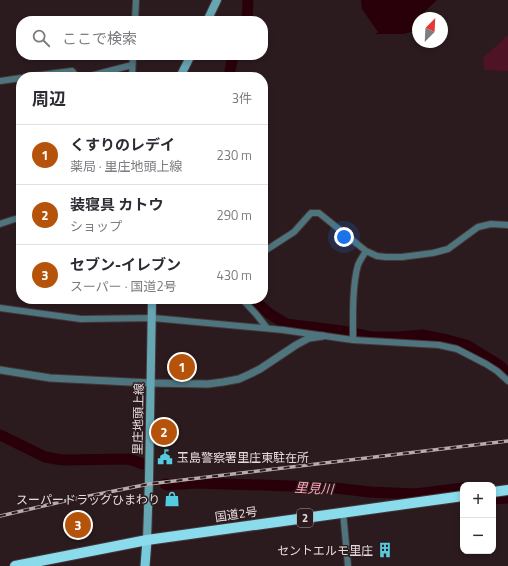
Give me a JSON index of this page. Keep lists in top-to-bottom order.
{
  "streets": {
    "highway": ["国道2号", "2"],
    "main road": ["里庄地頭上線"]
  },
  "crossings": [
    ["里庄地頭上線", "国道2号"]
  ],
  "water": ["里見川"],
  "places": {
    "public building": ["玉島警察署里庄東駐在所"],
    "shop": ["スーパードラッグひまわり"],
    "building": ["セントエルモ里庄"]
  },
  "north": "top right",
  "page": {
    "search": "ここで検索",
    "heading": ["周辺", "3件"],
    "list": [
      {
        "mark": "1",
        "name": "くすりのレデイ",
        "note": "薬局 · 里庄地頭上線",
        "value": "230 m"
      },
      {
        "mark": "2",
        "name": "装寝具 カトウ",
        "note": "ショップ",
        "value": "290 m"
      },
      {
        "mark": "3",
        "name": "セブン-イレブン",
        "note": "スーパー · 国道2号",
        "value": "430 m"
      }
    ],
    "pins": ["1", "2", "3"],
    "map_buttons": ["+", "−"]
  }
}
